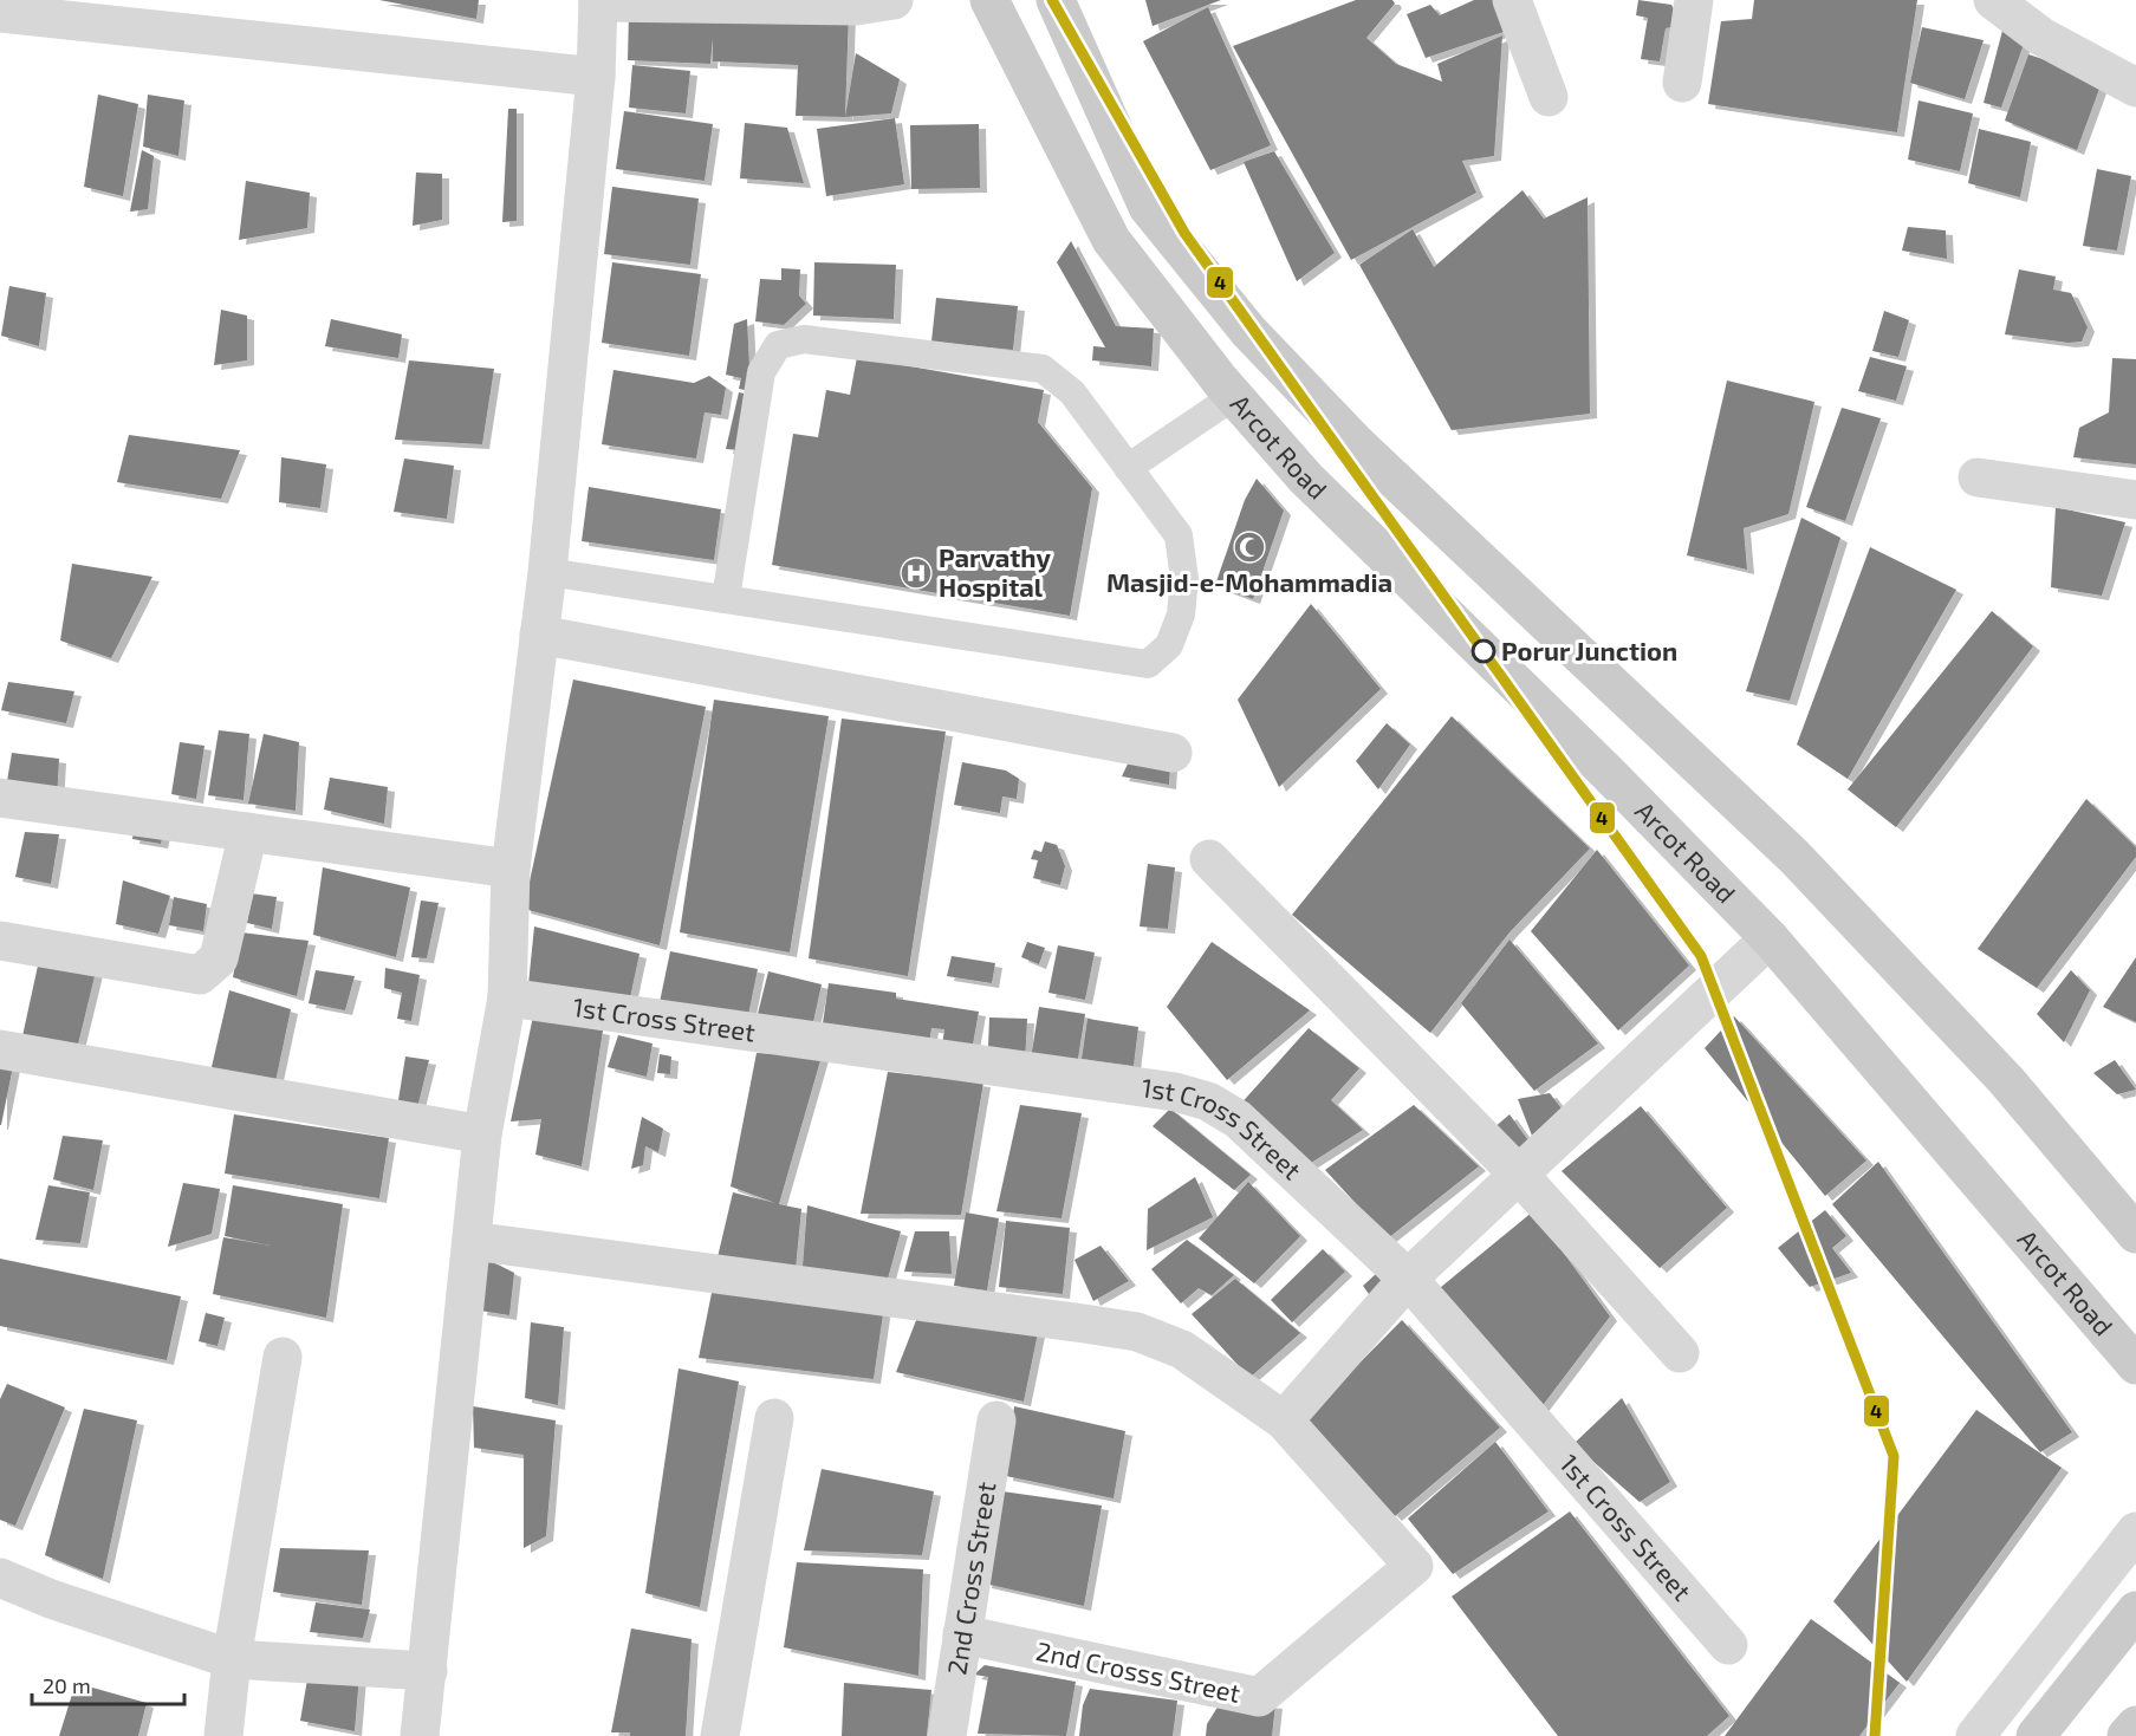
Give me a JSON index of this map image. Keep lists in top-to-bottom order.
{
  "streets": {
    "main road": ["Arcot Road"],
    "street": ["1st Cross Street", "2nd Cross Street", "2nd Crosss Street"]
  },
  "crossings": [
    ["2nd Cross Street", "2nd Crosss Street"]
  ],
  "places": {
    "mosque": ["Masjid-e-Mohammadia"],
    "hospital": ["Parvathy Hospital"],
    "other": ["Porur Junction"]
  },
  "lines": ["transit line 4"],
  "scale_bar": "20 m"
}
